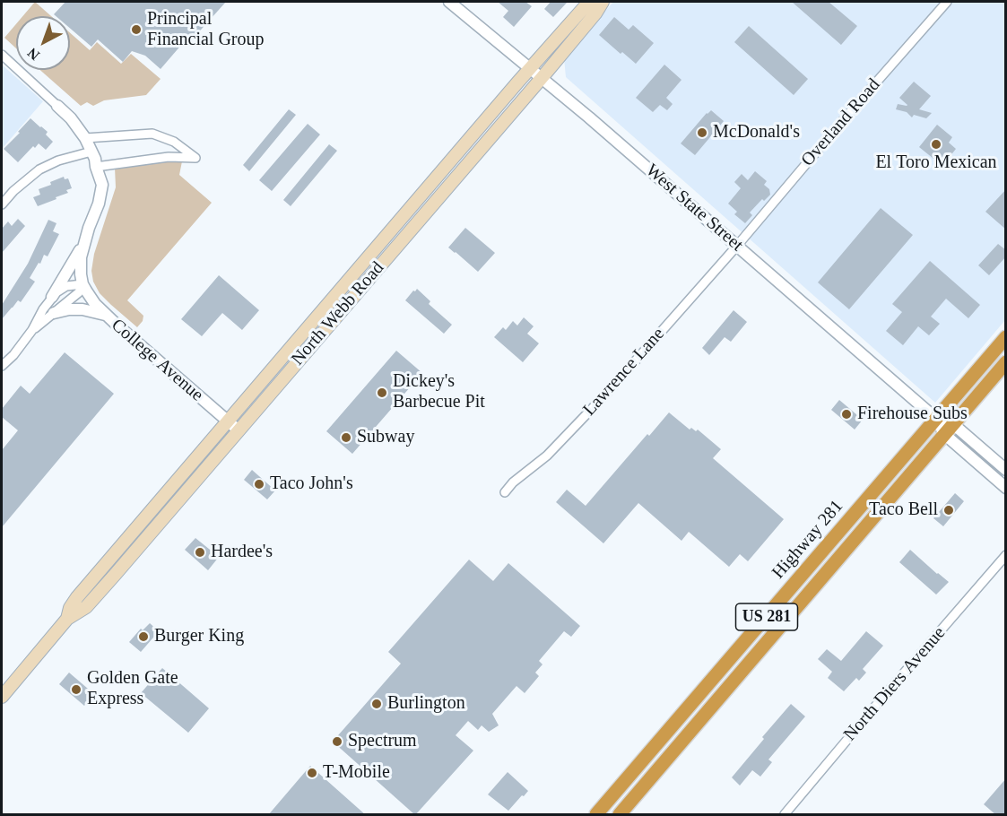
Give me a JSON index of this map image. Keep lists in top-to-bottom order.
{
  "streets": {
    "highway": ["Highway 281", "US 281"],
    "main road": ["North Webb Road"],
    "street": [
      "Overland Road",
      "West State Street",
      "College Avenue",
      "Lawrence Lane",
      "North Diers Avenue"
    ]
  },
  "crossings": [
    ["Overland Road", "West State Street"],
    ["Overland Road", "Lawrence Lane"],
    ["West State Street", "North Webb Road"],
    ["West State Street", "Lawrence Lane"],
    ["West State Street", "Highway 281"],
    ["North Webb Road", "College Avenue"]
  ],
  "places": [
    "Principal Financial Group",
    "McDonald's",
    "El Toro Mexican",
    "Dickey's Barbecue Pit",
    "Firehouse Subs",
    "Subway",
    "Taco John's",
    "Taco Bell",
    "Hardee's",
    "Burger King",
    "Golden Gate Express",
    "Burlington",
    "Spectrum",
    "T-Mobile"
  ],
  "north": "bottom left"
}
